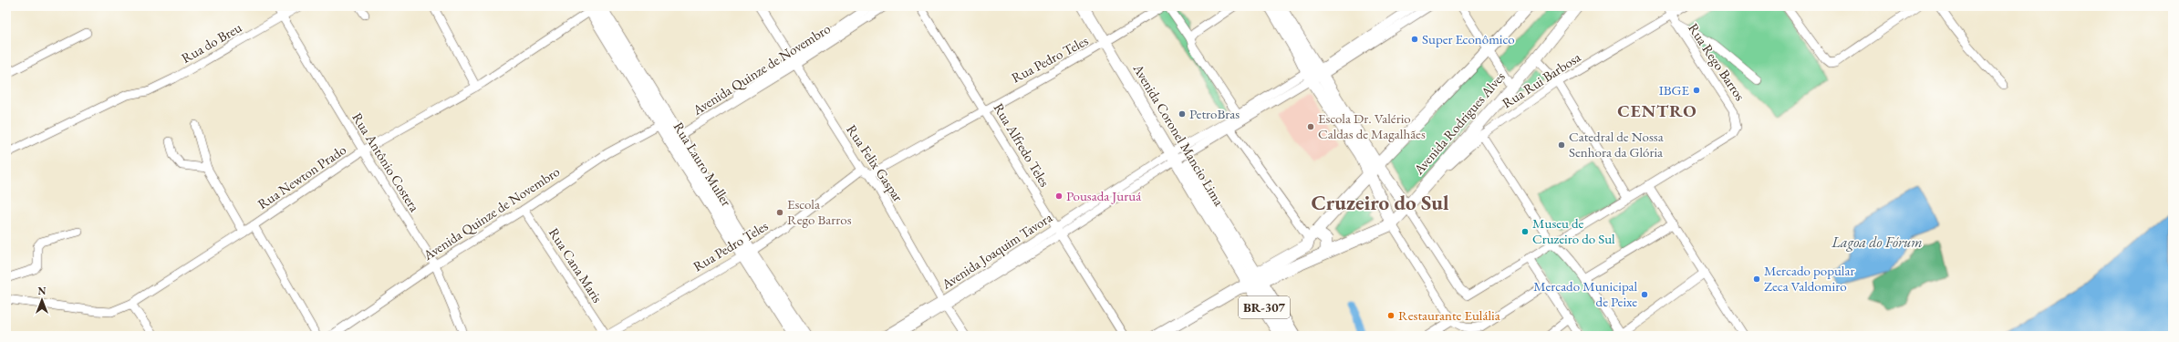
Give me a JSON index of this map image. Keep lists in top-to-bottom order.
{
  "streets": {
    "main road": [
      "Avenida Rodrigues Alves",
      "Avenida Coronel Mancio Lima",
      "Rua Lauro Muller",
      "BR-307"
    ],
    "street": [
      "Rua do Breu",
      "Rua Pedro Teles",
      "Rua Rego Barros",
      "Avenida Quinze de Novembro",
      "Rua Rui Barbosa",
      "Rua Alfredo Teles",
      "Rua Antônio Costera",
      "Rua Felix Gaspar",
      "Rua Newton Prado",
      "Avenida Joaquim Tavora",
      "Rua Cana Maris"
    ]
  },
  "crossings": [
    ["Rua do Breu", "Rua Antônio Costera"],
    ["Rua Pedro Teles", "Avenida Coronel Mancio Lima"],
    ["Rua Pedro Teles", "Rua Alfredo Teles"],
    ["Rua Pedro Teles", "Rua Felix Gaspar"],
    ["Rua Pedro Teles", "Rua Lauro Muller"],
    ["Rua Pedro Teles", "Rua Cana Maris"],
    ["Rua Rego Barros", "Rua Rui Barbosa"],
    ["Avenida Quinze de Novembro", "Rua Antônio Costera"],
    ["Avenida Quinze de Novembro", "Rua Felix Gaspar"],
    ["Avenida Quinze de Novembro", "Rua Lauro Muller"],
    ["Avenida Quinze de Novembro", "Rua Cana Maris"],
    ["Rua Rui Barbosa", "Avenida Rodrigues Alves"],
    ["Avenida Rodrigues Alves", "Avenida Coronel Mancio Lima"],
    ["Avenida Rodrigues Alves", "BR-307"],
    ["Avenida Coronel Mancio Lima", "Avenida Joaquim Tavora"],
    ["Avenida Coronel Mancio Lima", "BR-307"],
    ["Rua Alfredo Teles", "Avenida Joaquim Tavora"],
    ["Rua Antônio Costera", "Rua Newton Prado"],
    ["Rua Felix Gaspar", "Avenida Joaquim Tavora"],
    ["Rua Lauro Muller", "Rua Newton Prado"]
  ],
  "districts": ["CENTRO", "Cruzeiro do Sul"],
  "water": ["Lagoa do Fórum"],
  "places": [
    "Super Econômico",
    "IBGE",
    "PetroBras",
    "Escola Dr. Valério Caldas de Magalhães",
    "Catedral de Nossa Senhora da Glória",
    "Pousada Juruá",
    "Escola Rego Barros",
    "Museu de Cruzeiro do Sul",
    "Mercado popular Zeca Valdomiro",
    "Mercado Municipal de Peixe",
    "Restaurante Eulália"
  ],
  "north": "top"
}
